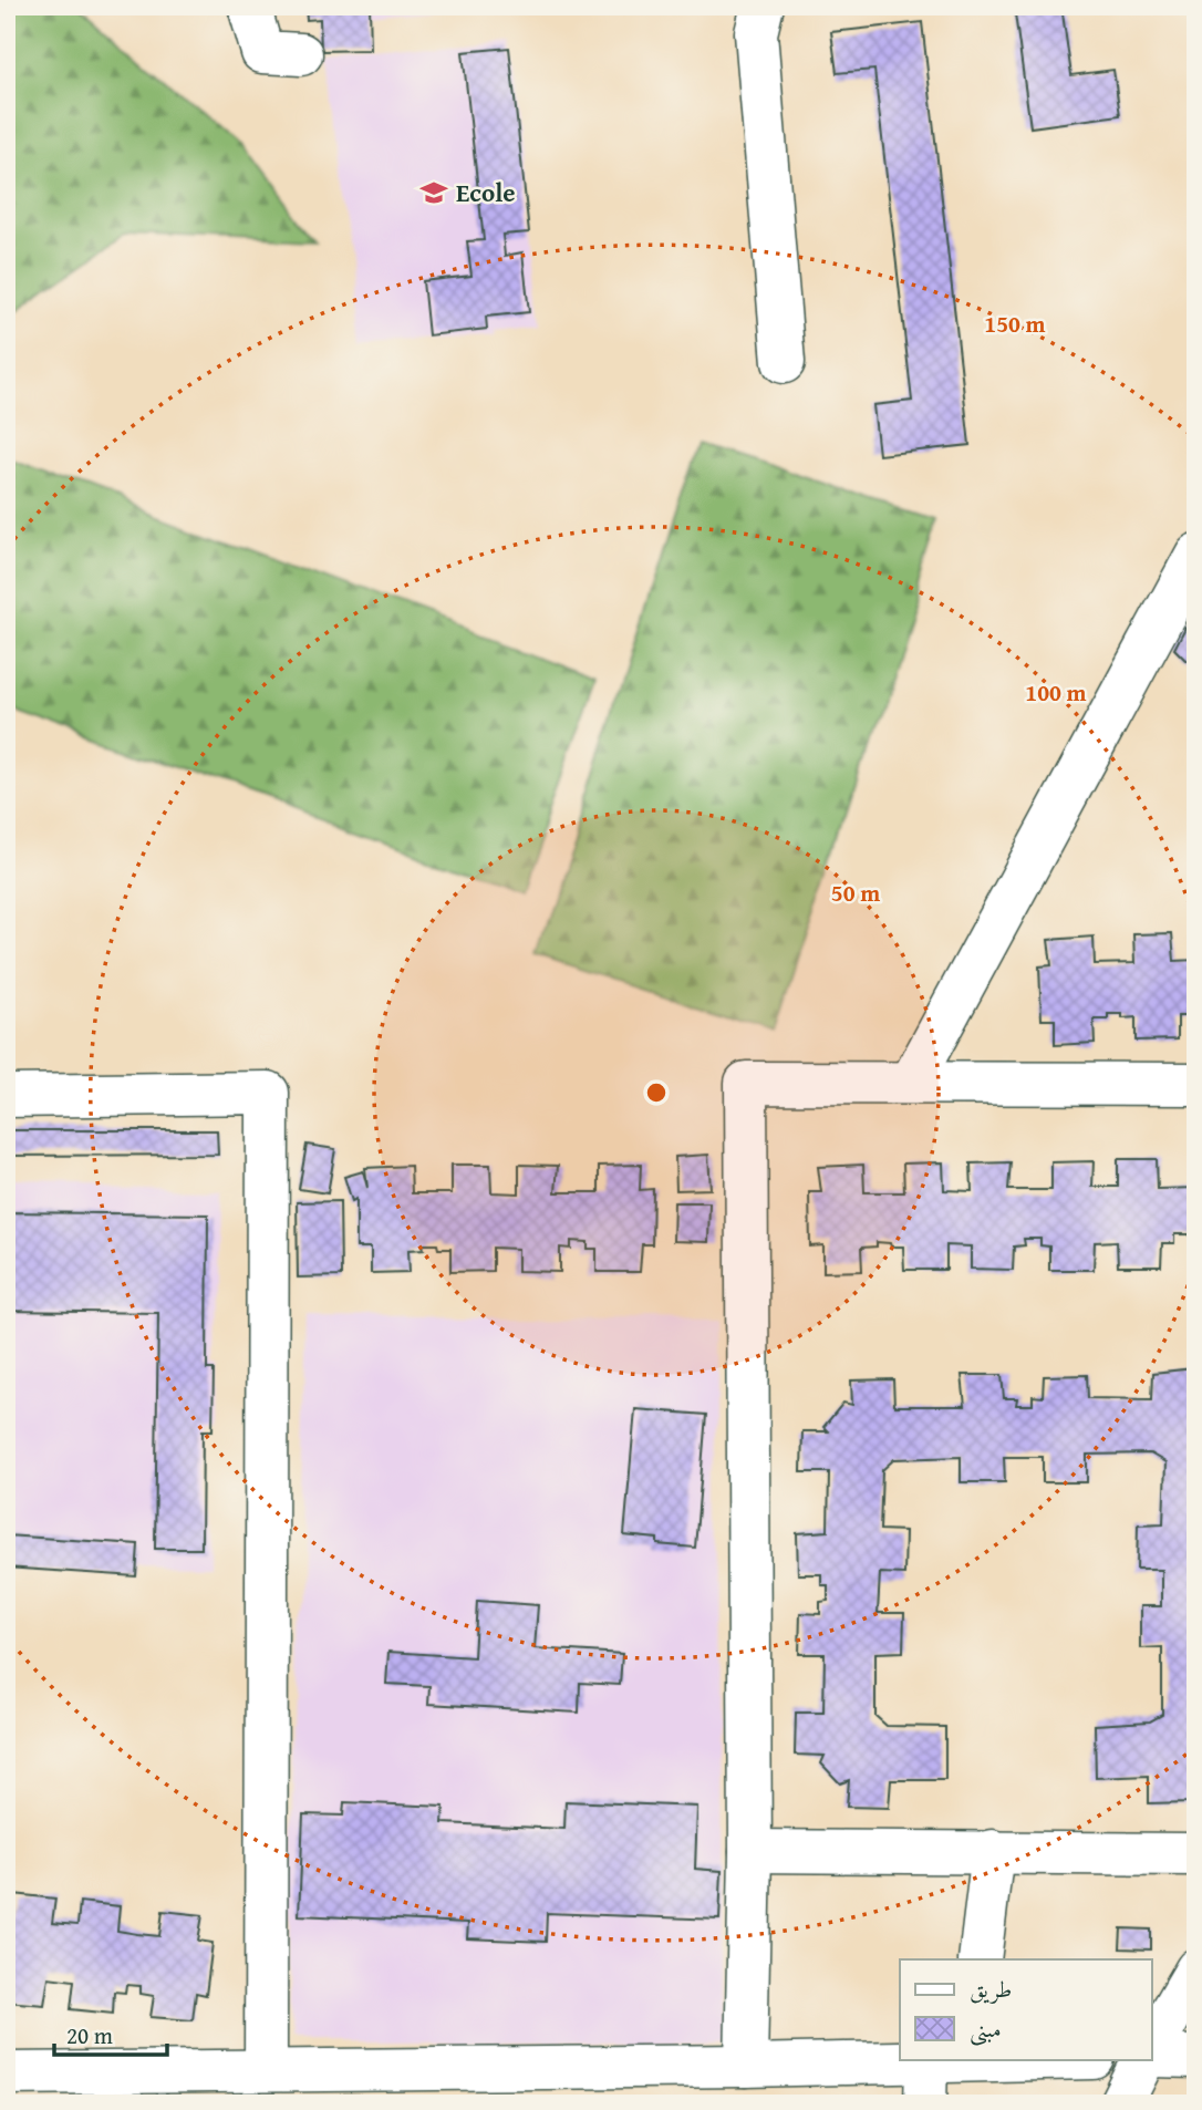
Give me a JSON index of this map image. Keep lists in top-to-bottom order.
{
  "places": {
    "school or university": ["Ecole"]
  },
  "legend": ["طريق", "مبنى"],
  "scale_bar": "20 m",
  "rings": ["150 m", "100 m", "50 m"]
}
